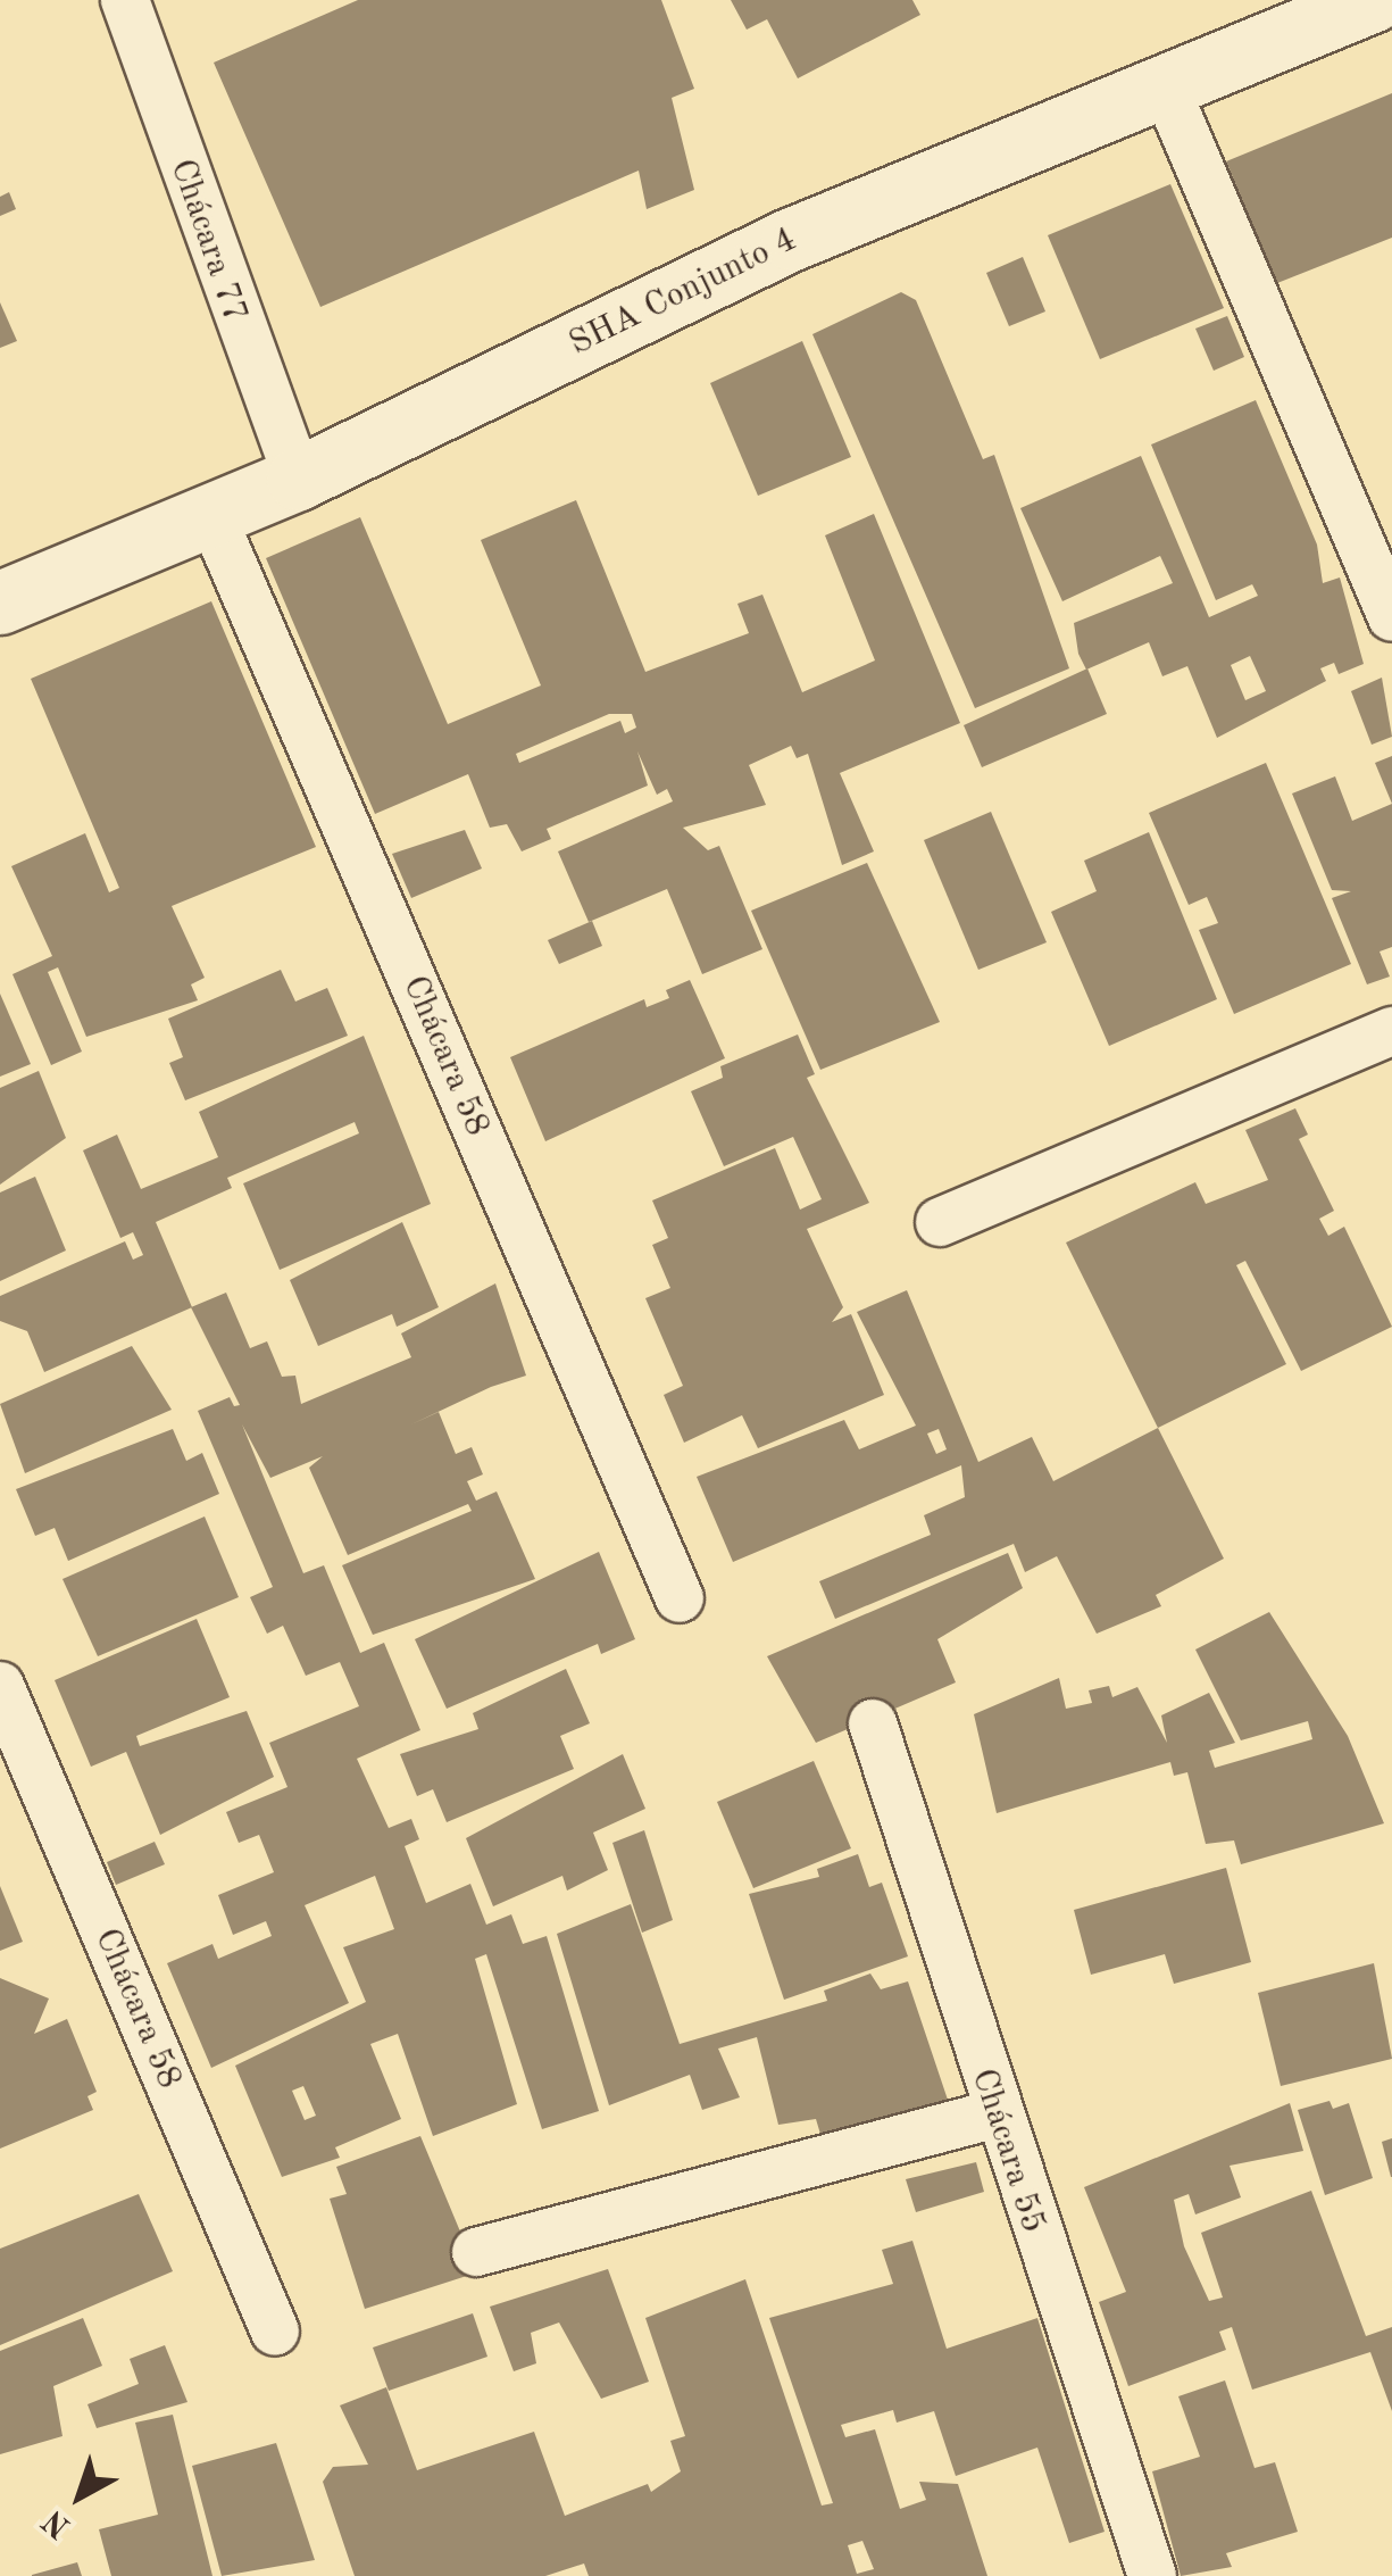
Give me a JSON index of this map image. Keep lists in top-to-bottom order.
{
  "streets": {
    "street": [
      "Chácara 77",
      "SHA Conjunto 4",
      "Chácara 58",
      "Chácara 55"
    ]
  },
  "crossings": [
    ["Chácara 77", "SHA Conjunto 4"],
    ["SHA Conjunto 4", "Chácara 58"]
  ],
  "north": "bottom left"
}
